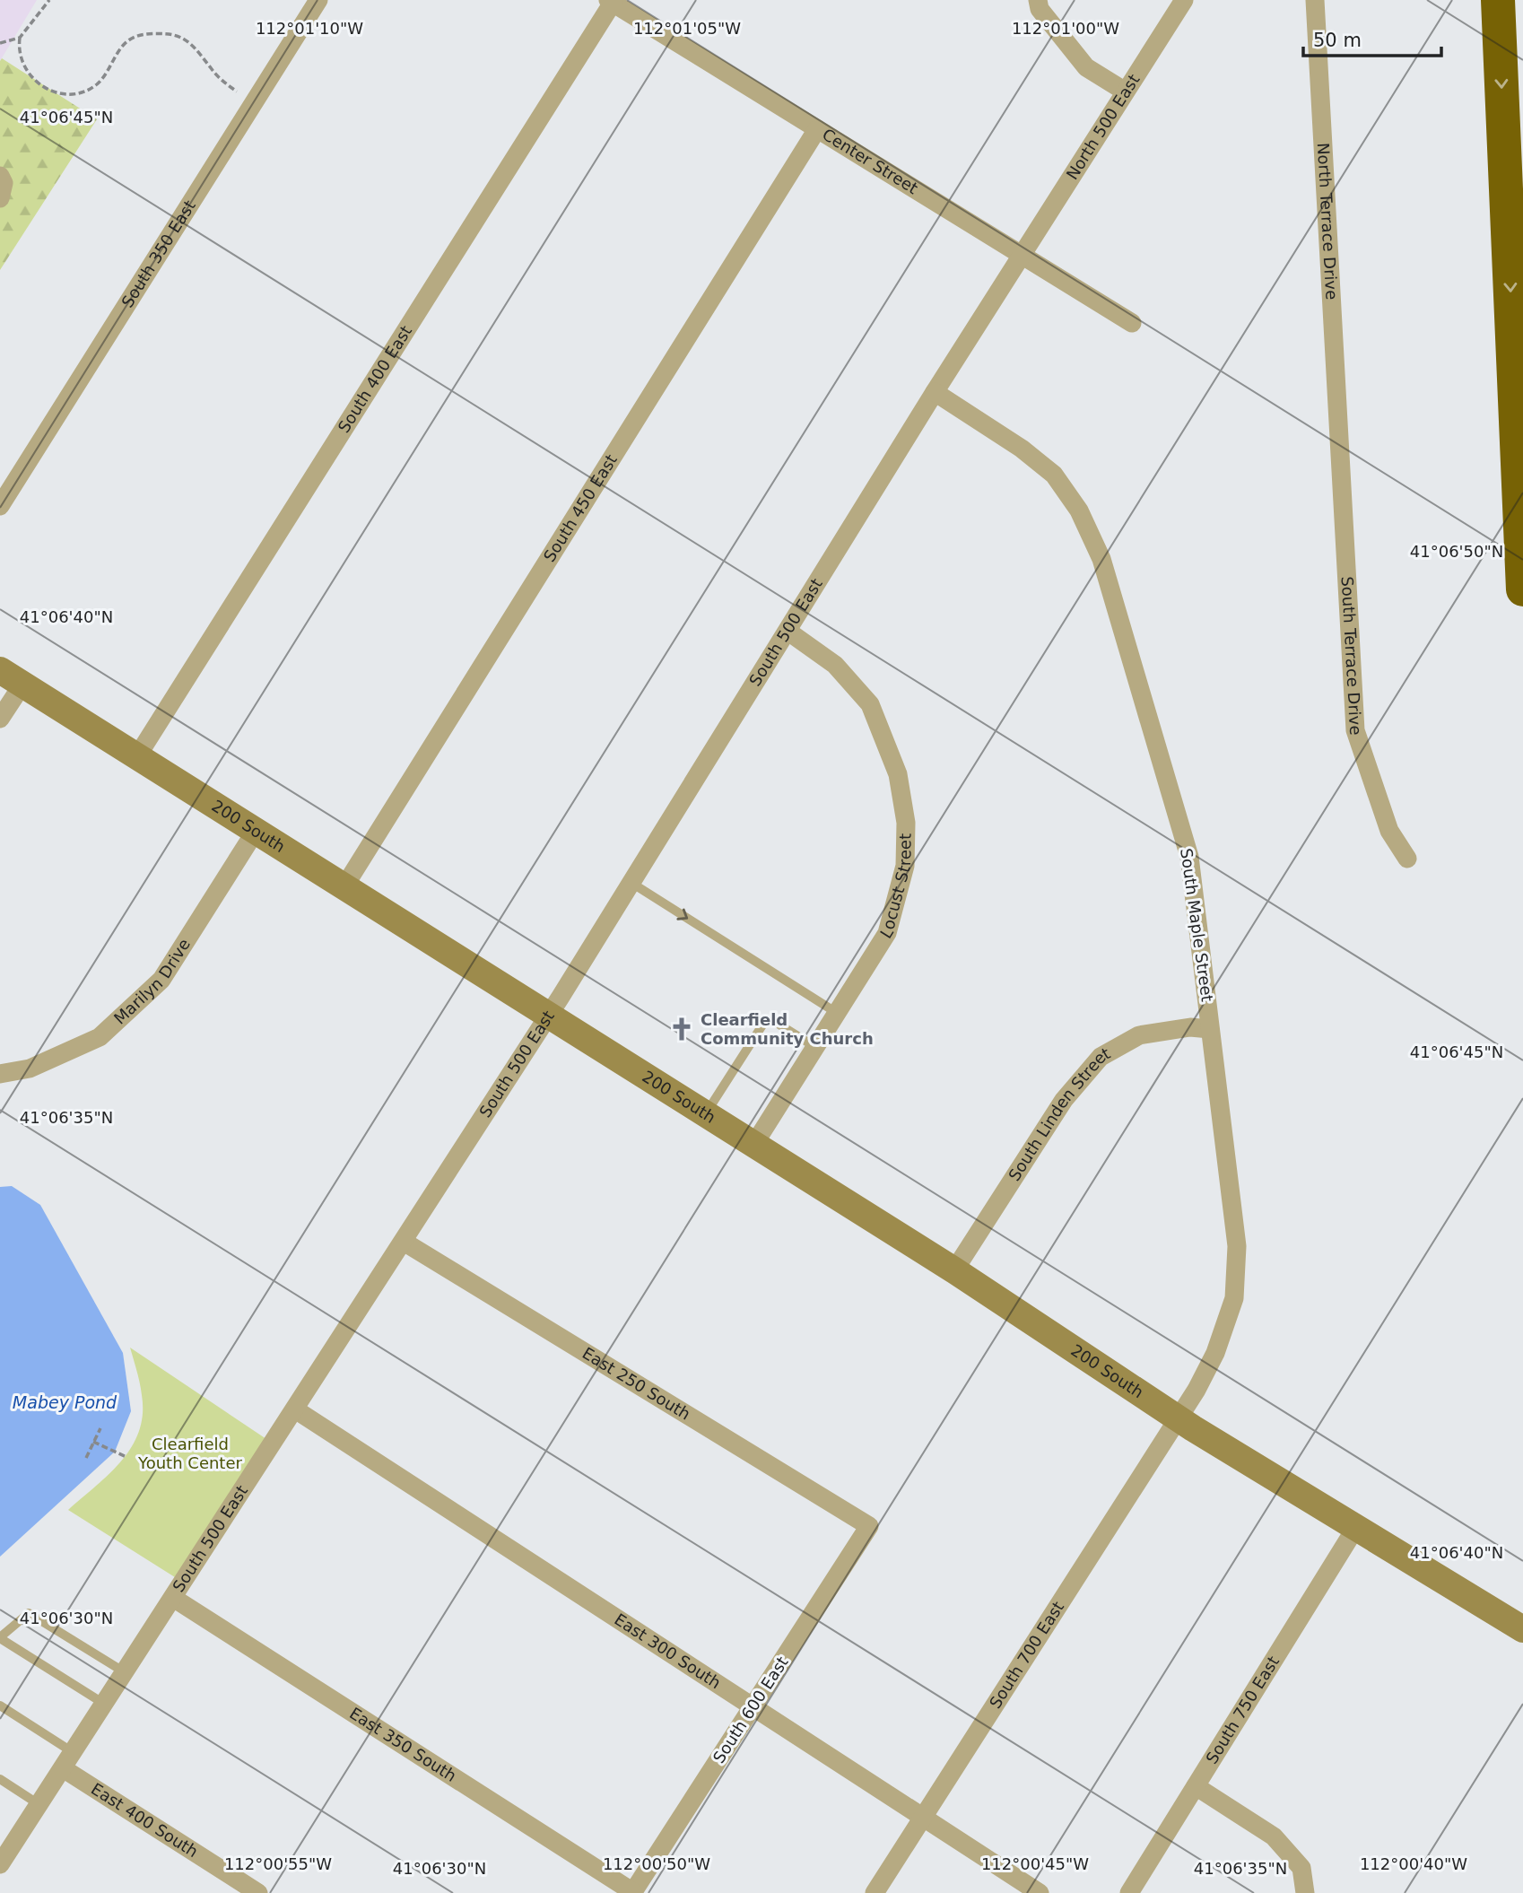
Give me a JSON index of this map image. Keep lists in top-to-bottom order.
{
  "streets": {
    "street": [
      "North 500 East",
      "Center Street",
      "North Terrace Drive",
      "South 350 East",
      "South 400 East",
      "South 450 East",
      "South 500 East",
      "South Terrace Drive",
      "200 South",
      "Locust Street",
      "South Maple Street",
      "Marilyn Drive",
      "South Linden Street",
      "East 250 South",
      "East 300 South",
      "South 700 East",
      "South 600 East",
      "South 750 East",
      "East 350 South",
      "East 400 South"
    ]
  },
  "crossings": [
    ["North 500 East", "Center Street"],
    ["North 500 East", "South 500 East"],
    ["Center Street", "South 400 East"],
    ["Center Street", "South 450 East"],
    ["Center Street", "South 500 East"],
    ["North Terrace Drive", "South Terrace Drive"],
    ["South 400 East", "200 South"],
    ["South 450 East", "200 South"],
    ["South 500 East", "200 South"],
    ["South 500 East", "Locust Street"],
    ["South 500 East", "South Maple Street"],
    ["South 500 East", "East 250 South"],
    ["South 500 East", "East 300 South"],
    ["South 500 East", "East 350 South"],
    ["South 500 East", "East 400 South"],
    ["200 South", "Locust Street"],
    ["200 South", "South Maple Street"],
    ["200 South", "Marilyn Drive"],
    ["200 South", "South Linden Street"],
    ["200 South", "South 700 East"],
    ["200 South", "South 750 East"],
    ["South Maple Street", "South Linden Street"],
    ["South Maple Street", "South 700 East"],
    ["East 250 South", "South 600 East"],
    ["East 300 South", "South 700 East"],
    ["East 300 South", "South 600 East"],
    ["South 600 East", "East 350 South"]
  ],
  "water": ["Mabey Pond"],
  "parks": ["Clearfield Youth Center"],
  "places": {
    "church": ["Clearfield Community Church"]
  },
  "scale_bar": "50 m",
  "coordinates": [
    "112°01'10\"W",
    "112°01'05\"W",
    "112°01'00\"W",
    "41°06'45\"N",
    "41°06'50\"N",
    "41°06'40\"N",
    "41°06'35\"N",
    "41°06'30\"N",
    "112°00'55\"W",
    "112°00'50\"W",
    "112°00'45\"W",
    "112°00'40\"W"
  ]
}
